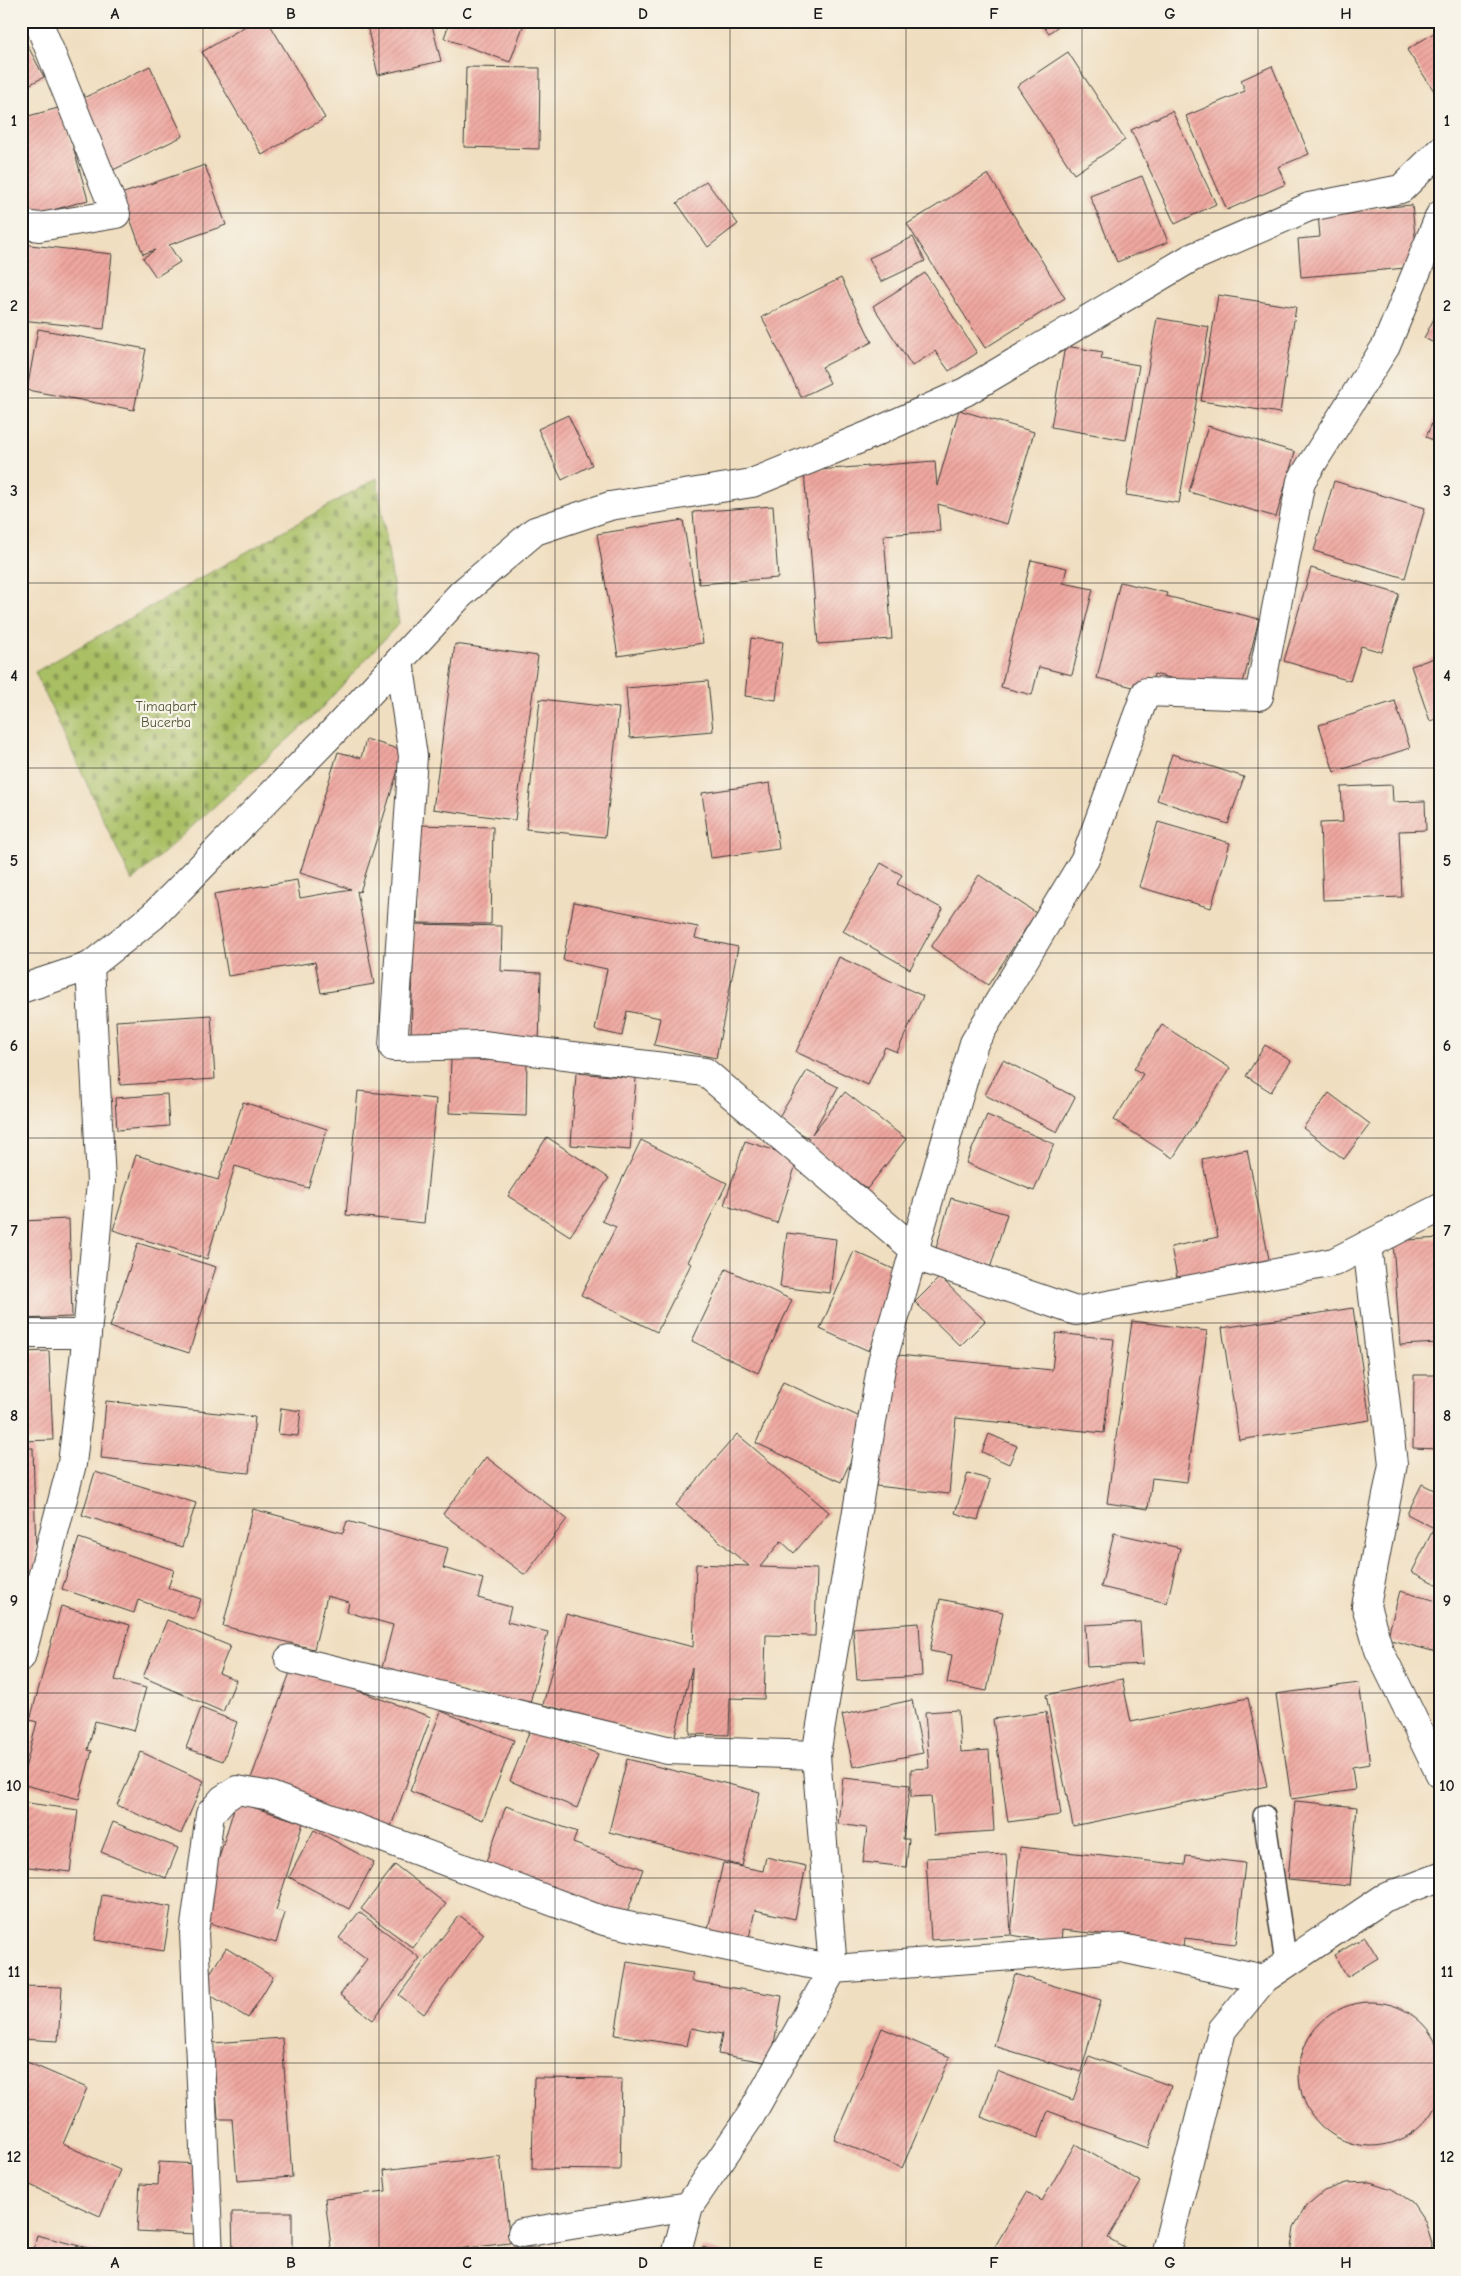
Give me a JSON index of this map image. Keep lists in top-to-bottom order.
{
  "parks": ["Timaqbart Bucerba"],
  "grid": {
    "columns": [
      "A",
      "B",
      "C",
      "D",
      "E",
      "F",
      "G",
      "H"
    ],
    "rows": [
      "1",
      "2",
      "3",
      "4",
      "5",
      "6",
      "7",
      "8",
      "9",
      "10",
      "11",
      "12"
    ]
  }
}
